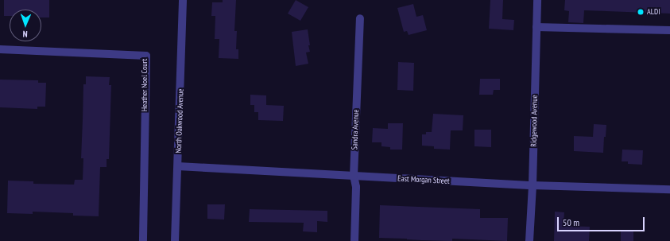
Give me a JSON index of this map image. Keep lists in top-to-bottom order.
{
  "streets": {
    "street": [
      "Heather Noel Court",
      "North Oakwood Avenue",
      "Ridgewood Avenue",
      "Sandra Avenue",
      "East Morgan Street"
    ]
  },
  "crossings": [
    ["North Oakwood Avenue", "East Morgan Street"],
    ["Ridgewood Avenue", "East Morgan Street"],
    ["Sandra Avenue", "East Morgan Street"]
  ],
  "places": ["ALDI"],
  "scale_bar": "50 m",
  "north": "bottom"
}
